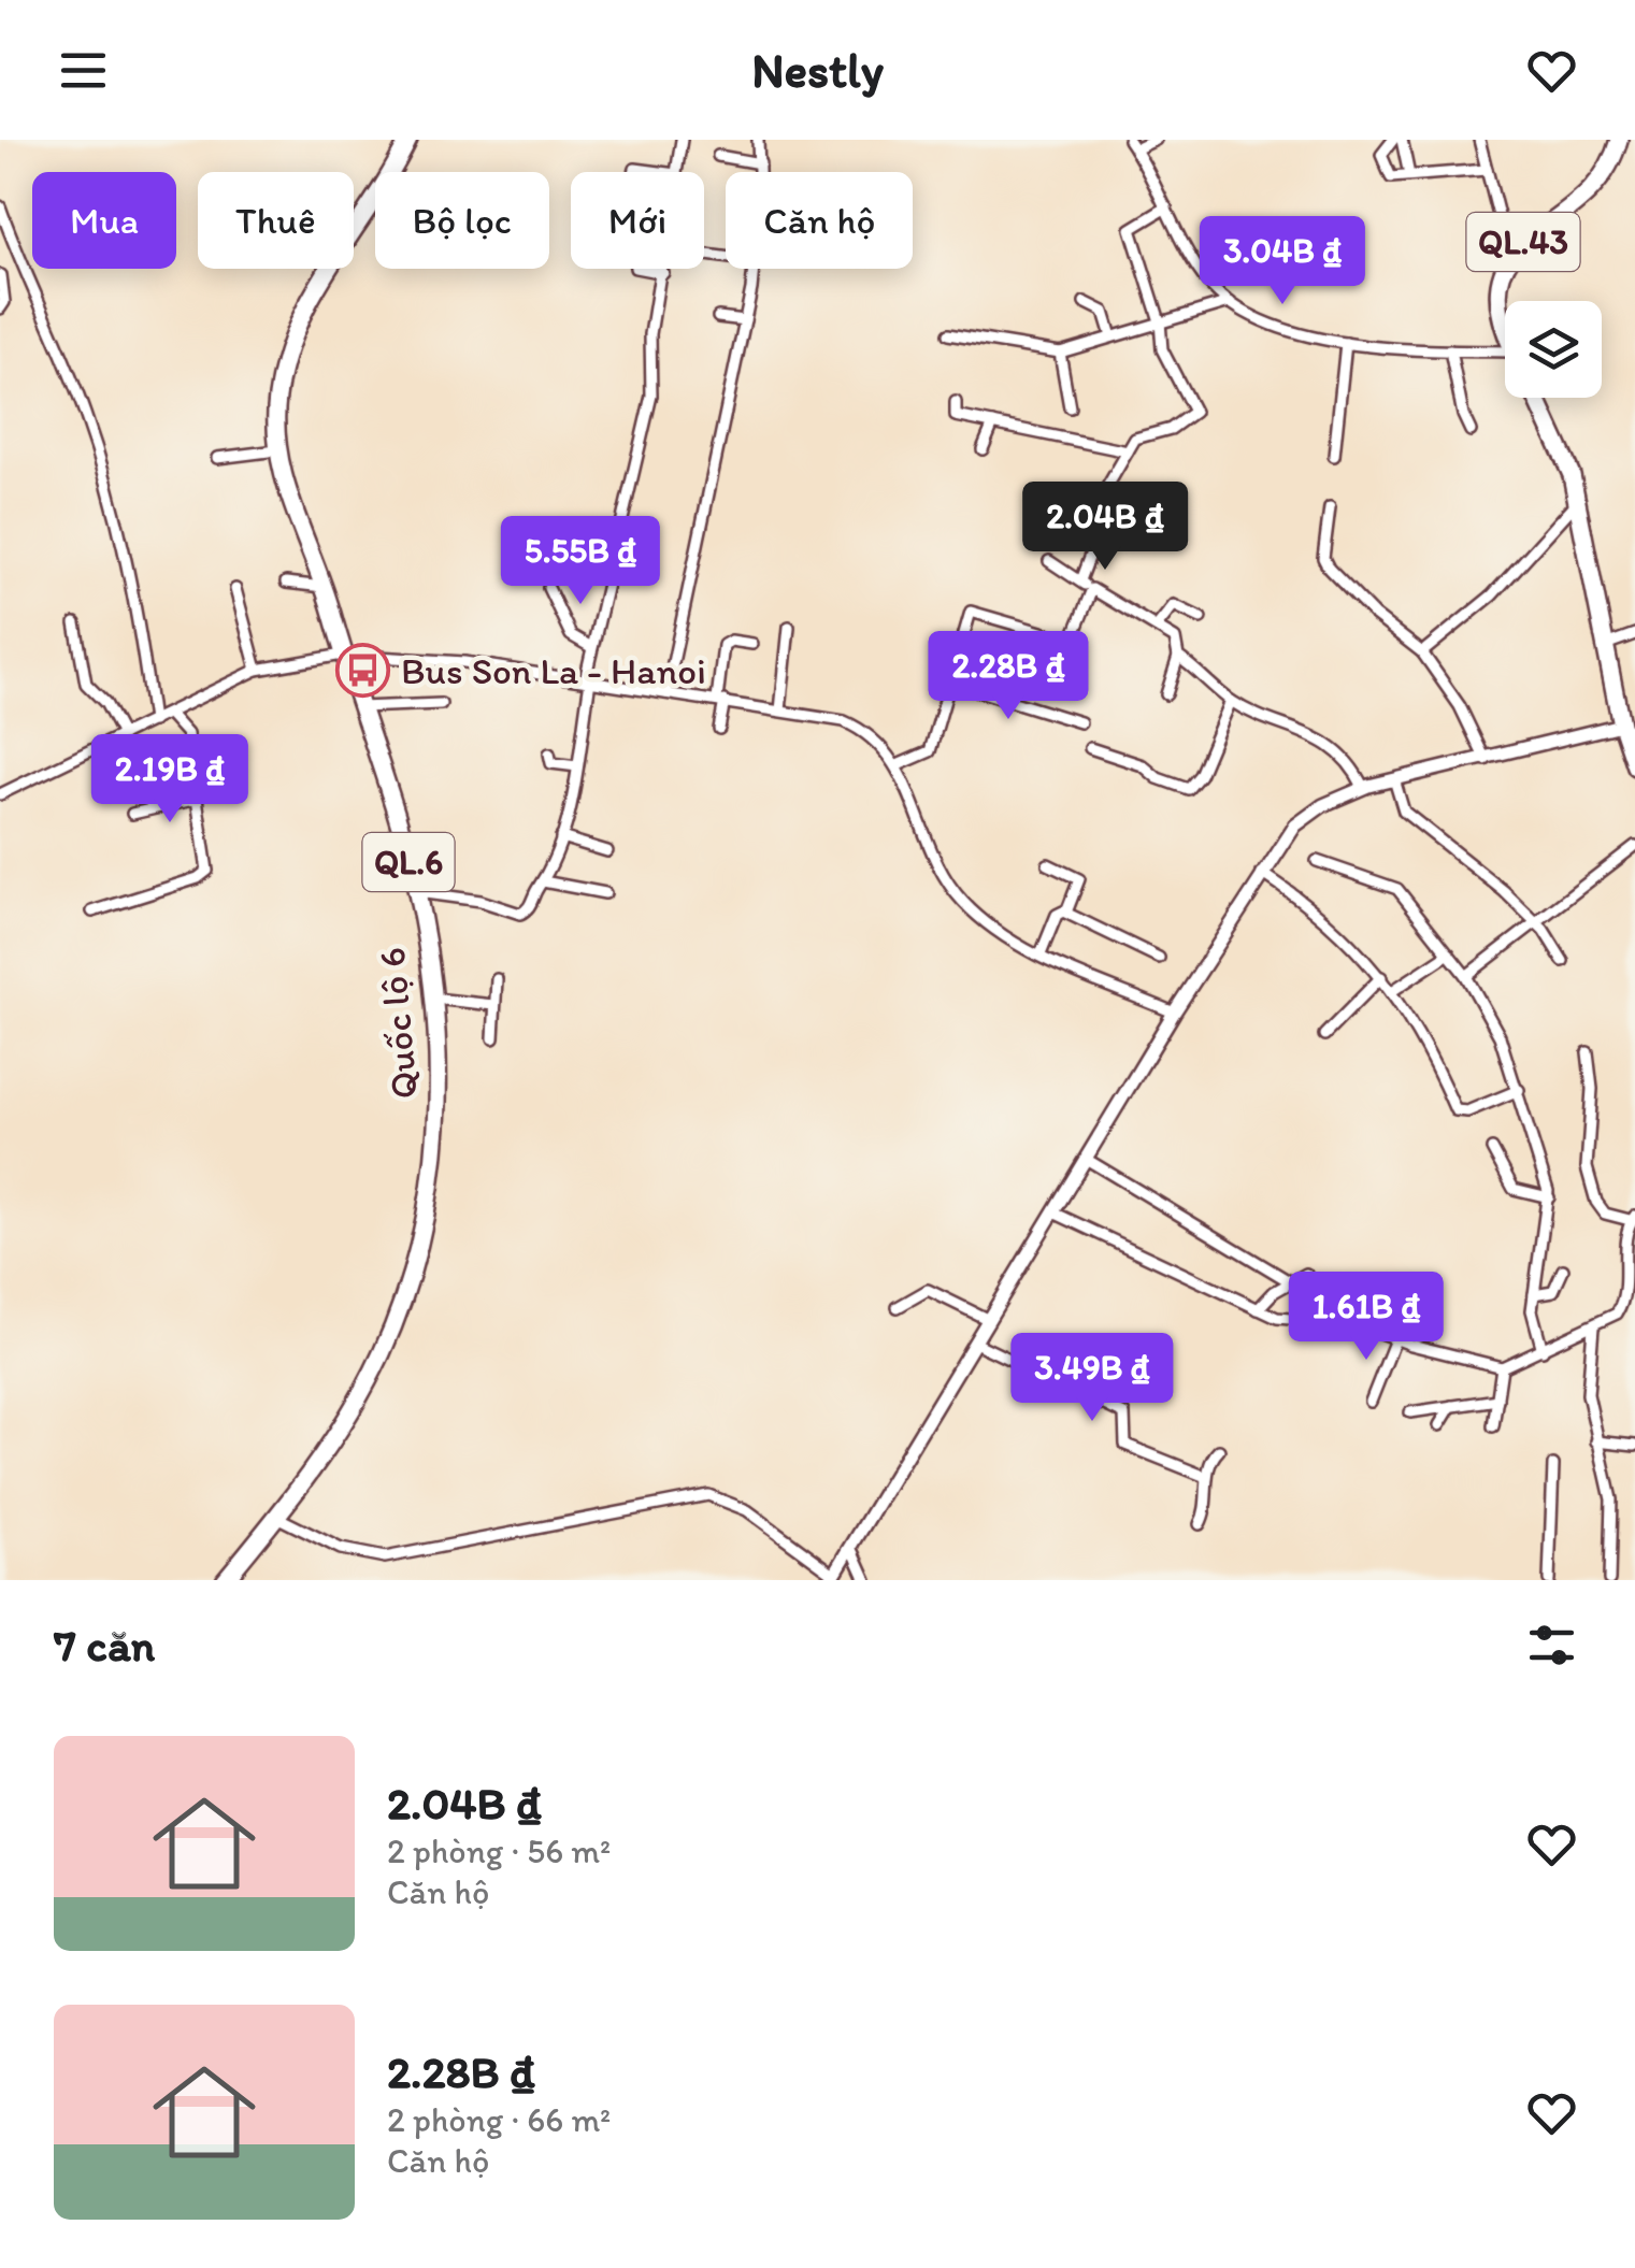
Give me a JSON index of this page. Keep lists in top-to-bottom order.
{
  "streets": {
    "main road": ["QL.43", "QL.6", "Quốc lộ 6"]
  },
  "places": {
    "bus stop": ["Bus Son La - Hanoi"]
  },
  "page": {
    "header": "Nestly",
    "chip": [
      "Mua",
      "Thuê",
      "Bộ lọc",
      "Mới",
      "Căn hộ"
    ],
    "price": [
      "3.04B ₫",
      "2.04B ₫",
      "5.55B ₫",
      "2.28B ₫",
      "2.19B ₫",
      "1.61B ₫",
      "3.49B ₫"
    ],
    "heading": "7 căn",
    "list": [
      {
        "name": "2.04B ₫",
        "note": "2 phòng · 56 m² · Căn hộ"
      },
      {
        "name": "2.28B ₫",
        "note": "2 phòng · 66 m² · Căn hộ"
      }
    ]
  }
}
